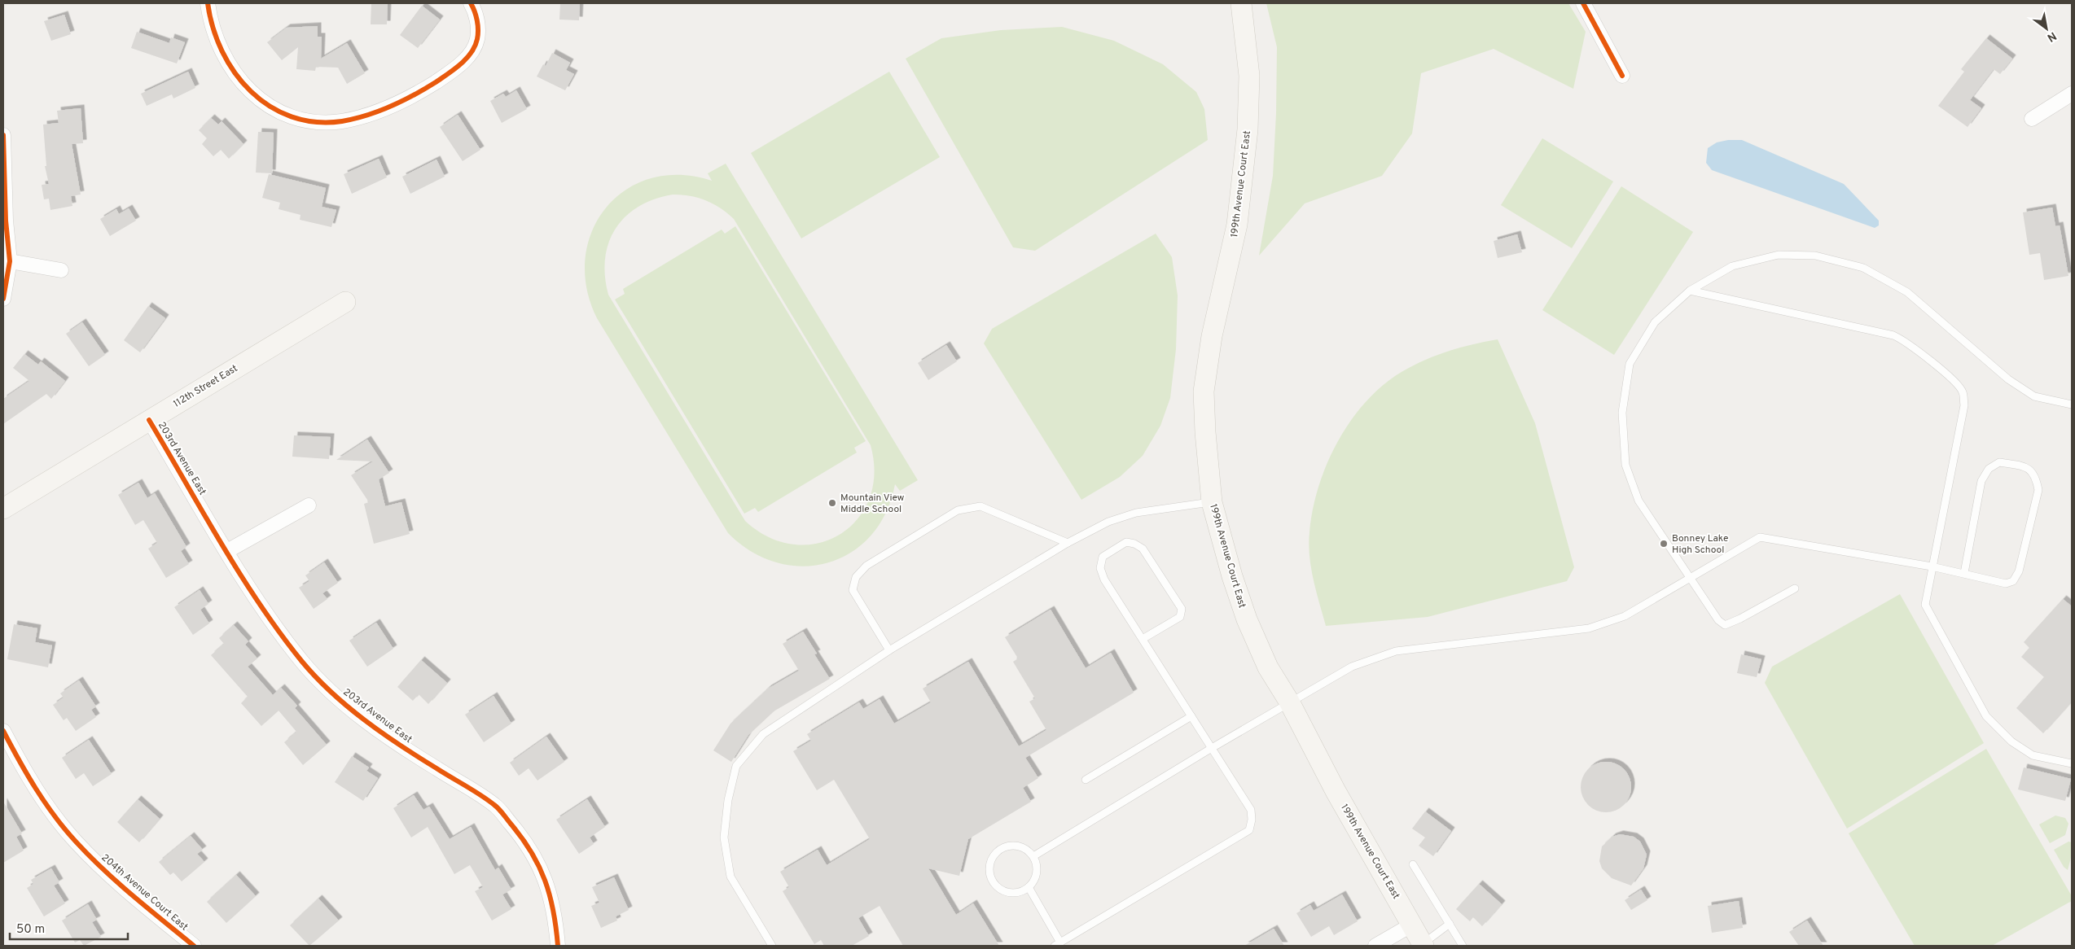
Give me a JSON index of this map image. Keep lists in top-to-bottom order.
{
  "streets": {
    "main road": ["199th Avenue Court East", "112th Street East"],
    "street": ["203rd Avenue East", "204th Avenue Court East"]
  },
  "crossings": [
    ["112th Street East", "203rd Avenue East"]
  ],
  "places": ["Mountain View Middle School", "Bonney Lake High School"],
  "scale_bar": "50 m",
  "north": "bottom right"
}
